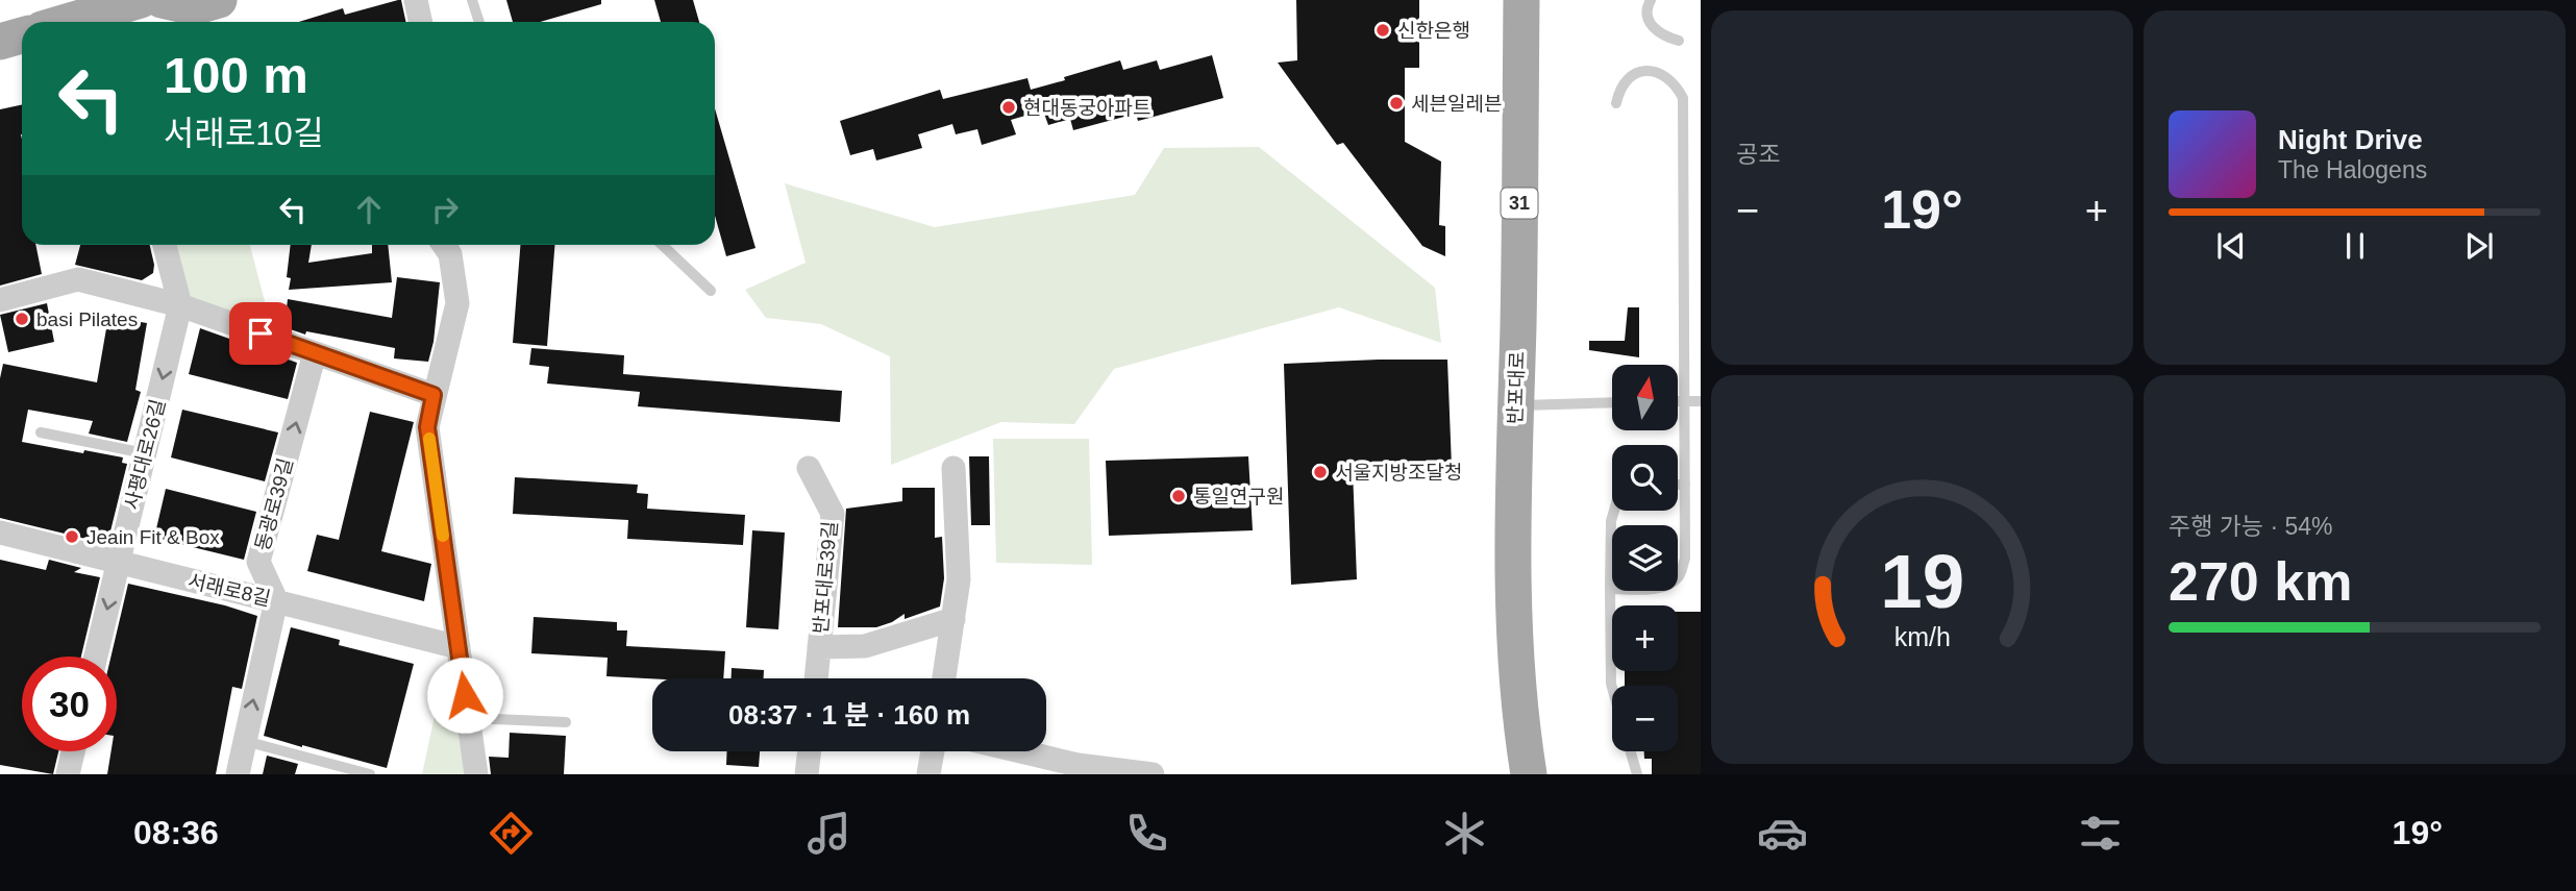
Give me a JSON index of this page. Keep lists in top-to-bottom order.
{
  "streets": {
    "main road": ["31", "반포대로"],
    "street": [
      "사평대로26길",
      "동광로39길",
      "반포대로39길",
      "서래로8길"
    ]
  },
  "crossings": [
    ["사평대로26길", "서래로8길"],
    ["동광로39길", "서래로8길"]
  ],
  "places": [
    "신한은행",
    "세븐일레븐",
    "현대동궁아파트",
    "basi Pilates",
    "서울지방조달청",
    "통일연구원",
    "Jeain Fit & Box"
  ],
  "north": "top",
  "page": {
    "tile": [
      "공조",
      ["주행 가능 · 54%", "270 km"]
    ],
    "turn": ["100 m", "서래로10길"],
    "song": ["Night Drive", "The Halogens"],
    "heat": ["−", "19°", "+"],
    "map_buttons": ["+", "−"],
    "limit": "30",
    "trip": "08:37 · 1 분 · 160 m",
    "tabs": ["08:36", "19°"],
    "gauge": ["19", "km/h"]
  }
}
